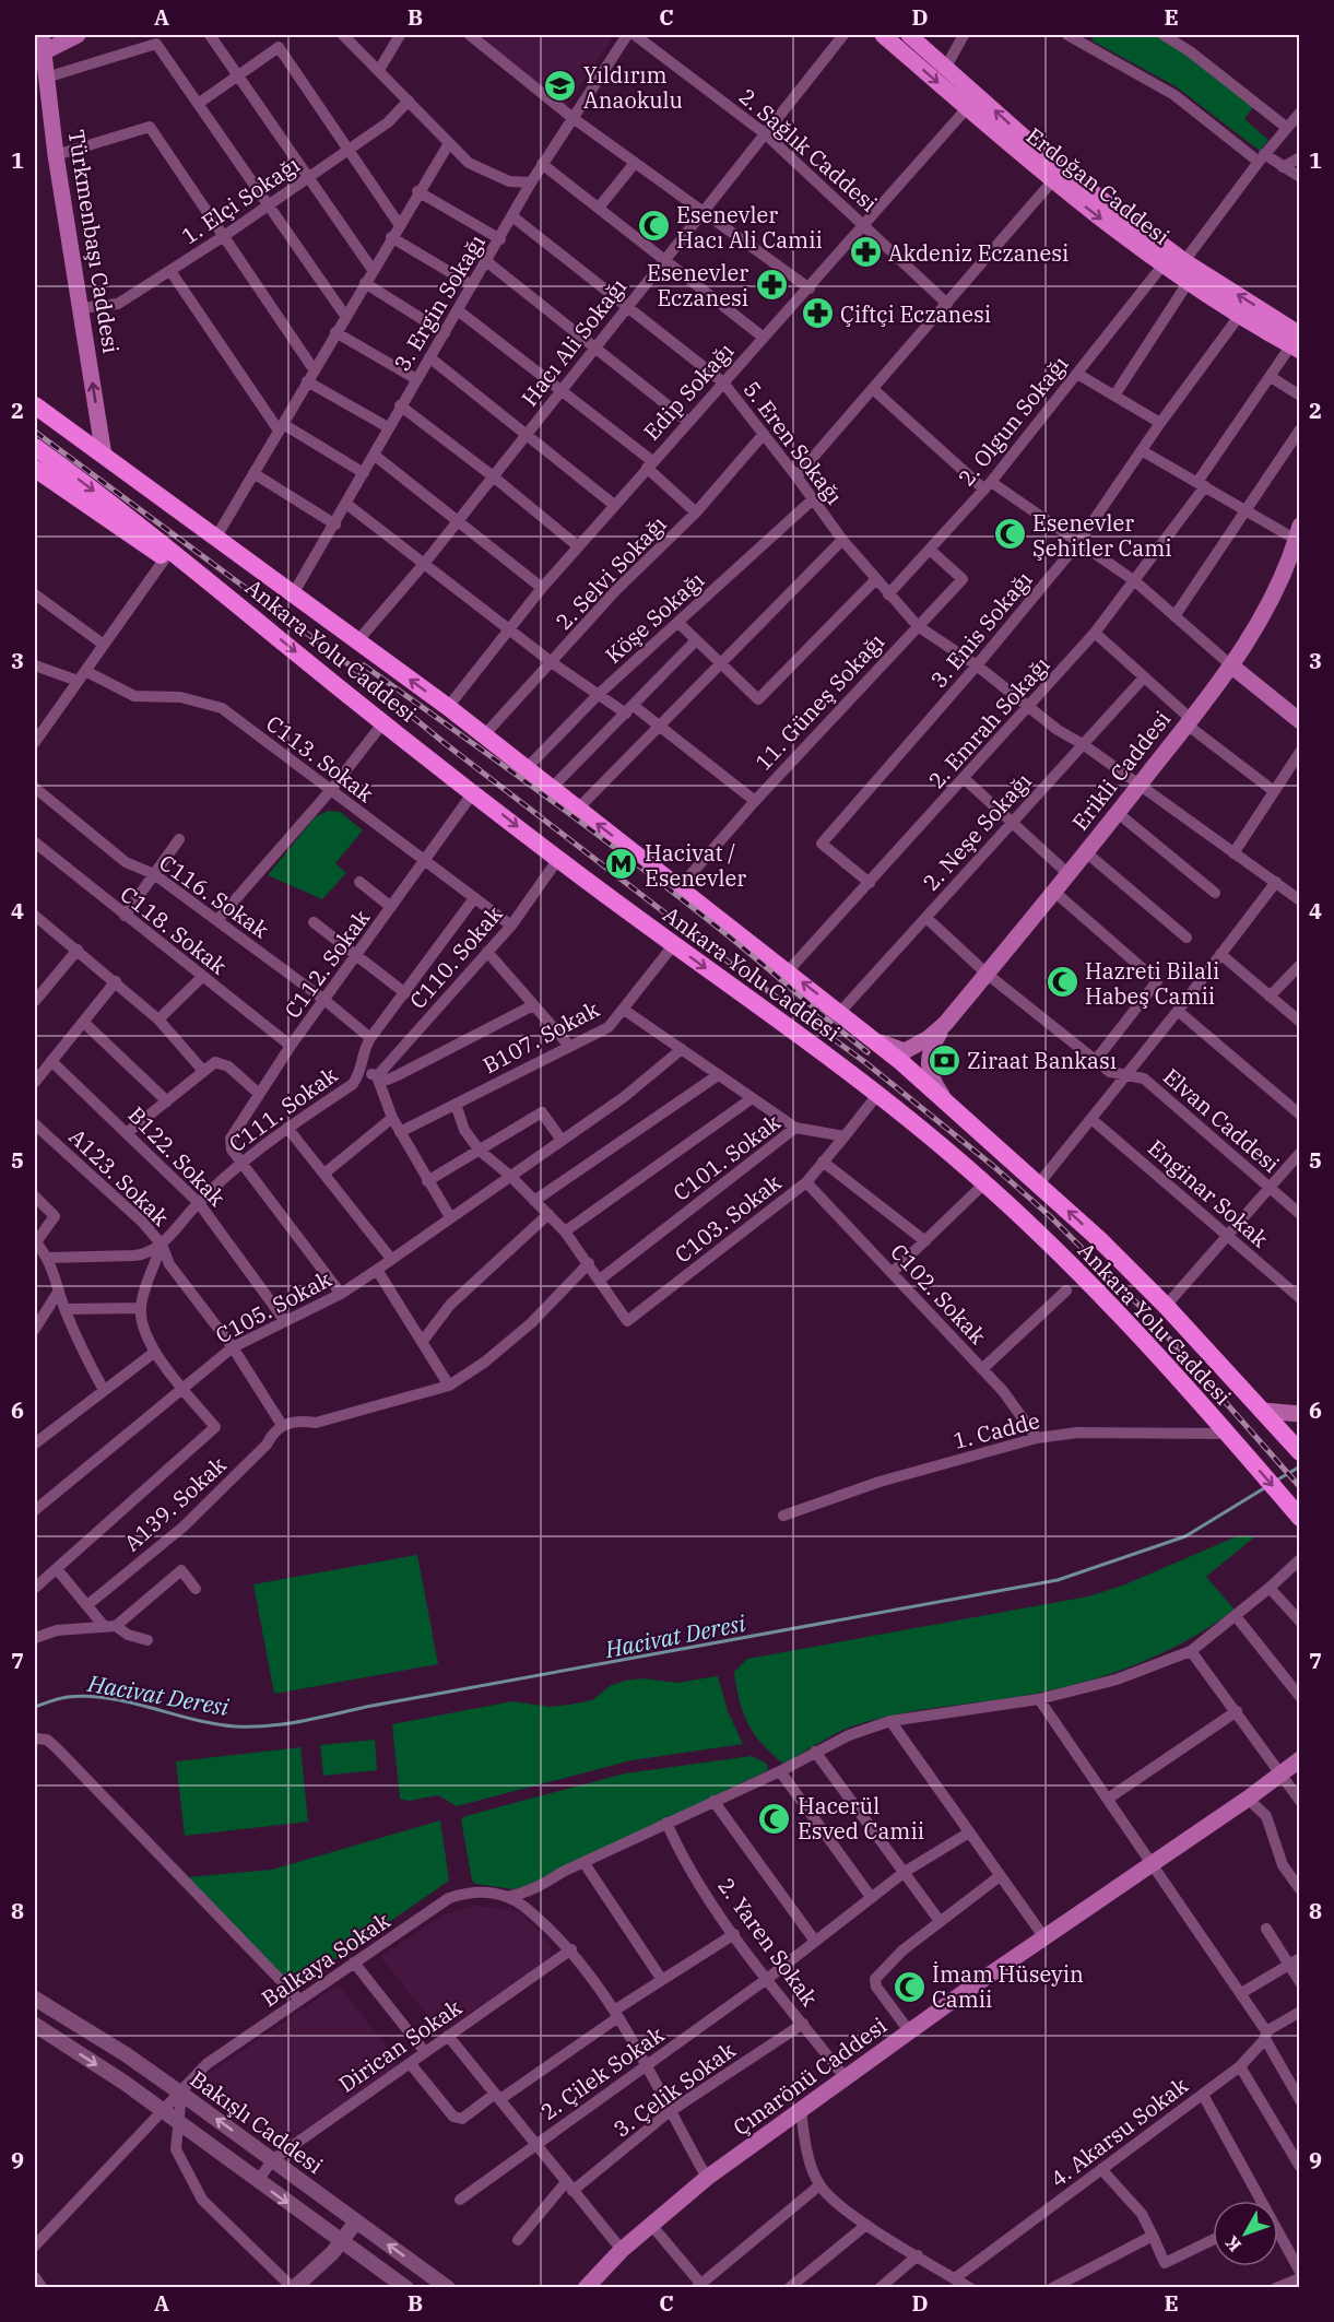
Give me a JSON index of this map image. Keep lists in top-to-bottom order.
{
  "streets": {
    "highway": ["Ankara Yolu Caddesi"],
    "main road": [
      "Erdoğan Caddesi",
      "Türkmenbaşı Caddesi",
      "Erikli Caddesi",
      "Çınarönü Caddesi"
    ],
    "street": [
      "2. Sağlık Caddesi",
      "1. Elçi Sokağı",
      "3. Ergin Sokağı",
      "Hacı Ali Sokağı",
      "Edip Sokağı",
      "2. Olgun Sokağı",
      "5. Eren Sokağı",
      "2. Selvi Sokağı",
      "Köşe Sokağı",
      "3. Enis Sokağı",
      "11. Güneş Sokağı",
      "2. Emrah Sokağı",
      "C113. Sokak",
      "2. Neşe Sokağı",
      "C116. Sokak",
      "C118. Sokak",
      "C110. Sokak",
      "C112. Sokak",
      "B107. Sokak",
      "C111. Sokak",
      "Elvan Caddesi",
      "B122. Sokak",
      "C101. Sokak",
      "A123. Sokak",
      "Enginar Sokak",
      "C103. Sokak",
      "C102. Sokak",
      "C105. Sokak",
      "1. Cadde",
      "A139. Sokak",
      "2. Yaren Sokak",
      "Balkaya Sokak",
      "Dirican Sokak",
      "2. Çilek Sokak",
      "3. Çelik Sokak",
      "Bakışlı Caddesi",
      "4. Akarsu Sokak"
    ]
  },
  "crossings": [
    ["2. Sağlık Caddesi", "Hacı Ali Sokağı"],
    ["2. Sağlık Caddesi", "Edip Sokağı"],
    ["Erdoğan Caddesi", "Edip Sokağı"],
    ["Erdoğan Caddesi", "2. Olgun Sokağı"],
    ["Erdoğan Caddesi", "3. Enis Sokağı"],
    ["Erdoğan Caddesi", "2. Emrah Sokağı"],
    ["1. Elçi Sokağı", "Türkmenbaşı Caddesi"],
    ["Türkmenbaşı Caddesi", "Ankara Yolu Caddesi"],
    ["3. Ergin Sokağı", "5. Eren Sokağı"],
    ["3. Ergin Sokağı", "Ankara Yolu Caddesi"],
    ["Hacı Ali Sokağı", "5. Eren Sokağı"],
    ["Hacı Ali Sokağı", "Ankara Yolu Caddesi"],
    ["Edip Sokağı", "5. Eren Sokağı"],
    ["Edip Sokağı", "Ankara Yolu Caddesi"],
    ["2. Olgun Sokağı", "5. Eren Sokağı"],
    ["2. Olgun Sokağı", "11. Güneş Sokağı"],
    ["5. Eren Sokağı", "2. Selvi Sokağı"],
    ["5. Eren Sokağı", "Köşe Sokağı"],
    ["5. Eren Sokağı", "3. Enis Sokağı"],
    ["5. Eren Sokağı", "11. Güneş Sokağı"],
    ["5. Eren Sokağı", "2. Emrah Sokağı"],
    ["5. Eren Sokağı", "Erikli Caddesi"],
    ["5. Eren Sokağı", "2. Neşe Sokağı"],
    ["2. Selvi Sokağı", "Ankara Yolu Caddesi"],
    ["Köşe Sokağı", "Ankara Yolu Caddesi"],
    ["3. Enis Sokağı", "2. Emrah Sokağı"],
    ["Ankara Yolu Caddesi", "11. Güneş Sokağı"],
    ["Ankara Yolu Caddesi", "2. Emrah Sokağı"],
    ["Ankara Yolu Caddesi", "2. Neşe Sokağı"],
    ["Ankara Yolu Caddesi", "C110. Sokak"],
    ["Ankara Yolu Caddesi", "C112. Sokak"],
    ["Ankara Yolu Caddesi", "B107. Sokak"],
    ["Ankara Yolu Caddesi", "1. Cadde"],
    ["C113. Sokak", "C110. Sokak"],
    ["C113. Sokak", "C112. Sokak"],
    ["C113. Sokak", "C111. Sokak"],
    ["Erikli Caddesi", "Elvan Caddesi"],
    ["2. Neşe Sokağı", "Elvan Caddesi"],
    ["C116. Sokak", "C112. Sokak"],
    ["C116. Sokak", "C111. Sokak"],
    ["C118. Sokak", "C112. Sokak"],
    ["C112. Sokak", "C111. Sokak"],
    ["C111. Sokak", "B122. Sokak"],
    ["C111. Sokak", "A123. Sokak"],
    ["B122. Sokak", "C105. Sokak"],
    ["C101. Sokak", "C103. Sokak"],
    ["A123. Sokak", "C105. Sokak"],
    ["A123. Sokak", "A139. Sokak"],
    ["C103. Sokak", "C102. Sokak"],
    ["C102. Sokak", "1. Cadde"],
    ["2. Yaren Sokak", "2. Çilek Sokak"],
    ["2. Yaren Sokak", "Çınarönü Caddesi"],
    ["2. Yaren Sokak", "3. Çelik Sokak"],
    ["Balkaya Sokak", "Bakışlı Caddesi"],
    ["Dirican Sokak", "Bakışlı Caddesi"]
  ],
  "one_way": ["Türkmenbaşı Caddesi"],
  "water": ["Hacivat Deresi"],
  "places": {
    "school or university": ["Yıldırım Anaokulu"],
    "mosque": [
      "Esenevler Hacı Ali Camii",
      "Esenevler Şehitler Cami",
      "Hazreti Bilali Habeş Camii",
      "Hacerül Esved Camii",
      "İmam Hüseyin Camii"
    ],
    "pharmacy": ["Akdeniz Eczanesi", "Esenevler Eczanesi", "Çiftçi Eczanesi"],
    "metro station": ["Hacivat / Esenevler"],
    "bank": ["Ziraat Bankası"]
  },
  "north": "bottom left",
  "grid": {
    "columns": [
      "A",
      "B",
      "C",
      "D",
      "E"
    ],
    "rows": [
      "1",
      "2",
      "3",
      "4",
      "5",
      "6",
      "7",
      "8",
      "9"
    ]
  }
}
